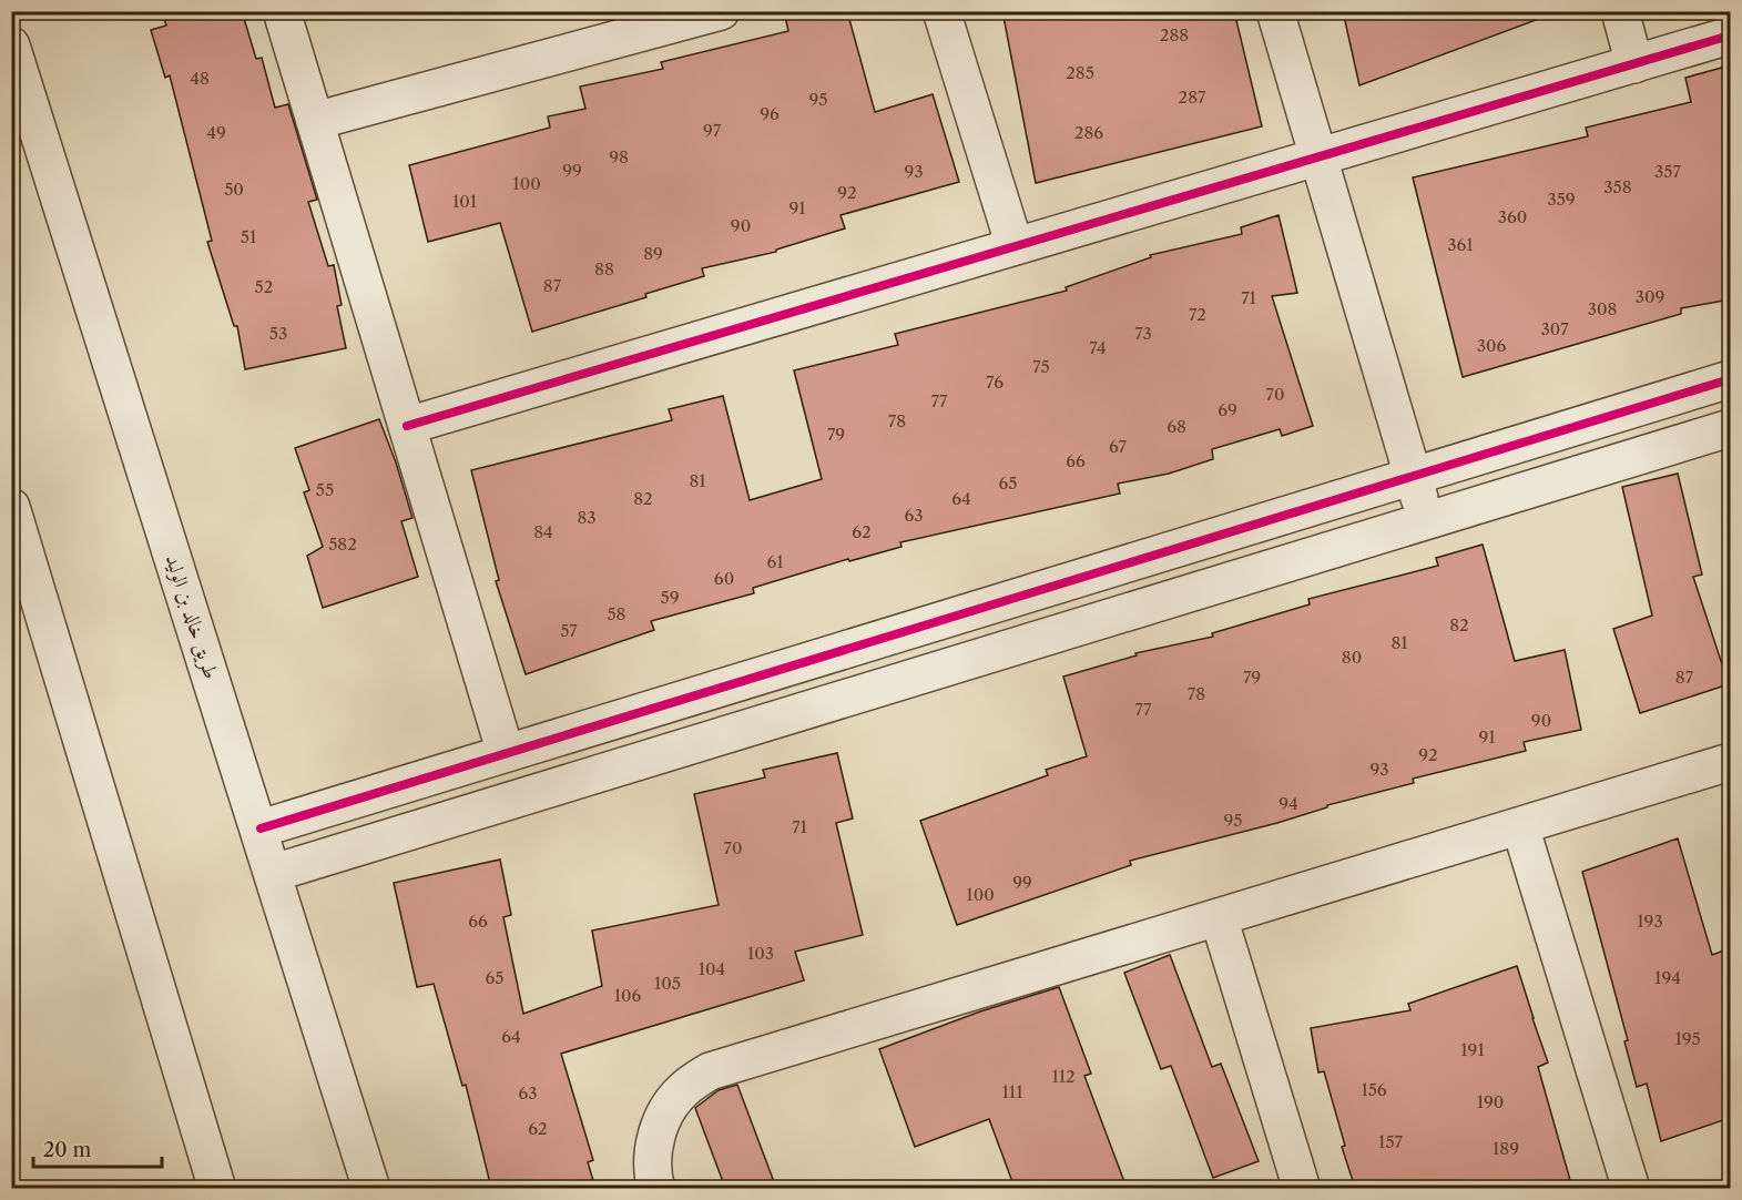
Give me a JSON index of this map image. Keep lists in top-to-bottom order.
{
  "streets": {
    "street": ["طريق خالد بن الوليد"]
  },
  "house_numbers": [
    "288",
    "285",
    "48",
    "287",
    "95",
    "96",
    "97",
    "49",
    "286",
    "98",
    "99",
    "93",
    "357",
    "100",
    "358",
    "50",
    "92",
    "359",
    "101",
    "91",
    "360",
    "90",
    "51",
    "361",
    "89",
    "88",
    "87",
    "52",
    "309",
    "71",
    "308",
    "72",
    "307",
    "53",
    "73",
    "306",
    "74",
    "75",
    "76",
    "70",
    "77",
    "69",
    "78",
    "68",
    "79",
    "67",
    "66",
    "81",
    "65",
    "55",
    "82",
    "64",
    "63",
    "83",
    "84",
    "62",
    "582",
    "61",
    "60",
    "59",
    "58",
    "82",
    "57",
    "81",
    "80",
    "79",
    "87",
    "78",
    "77",
    "90",
    "91",
    "92",
    "93",
    "94",
    "95",
    "71",
    "70",
    "99",
    "100",
    "66",
    "193",
    "103",
    "104",
    "65",
    "194",
    "105",
    "106",
    "64",
    "195",
    "191",
    "112",
    "156",
    "111",
    "63",
    "190",
    "62",
    "157",
    "189"
  ],
  "scale_bar": "20 m"
}
